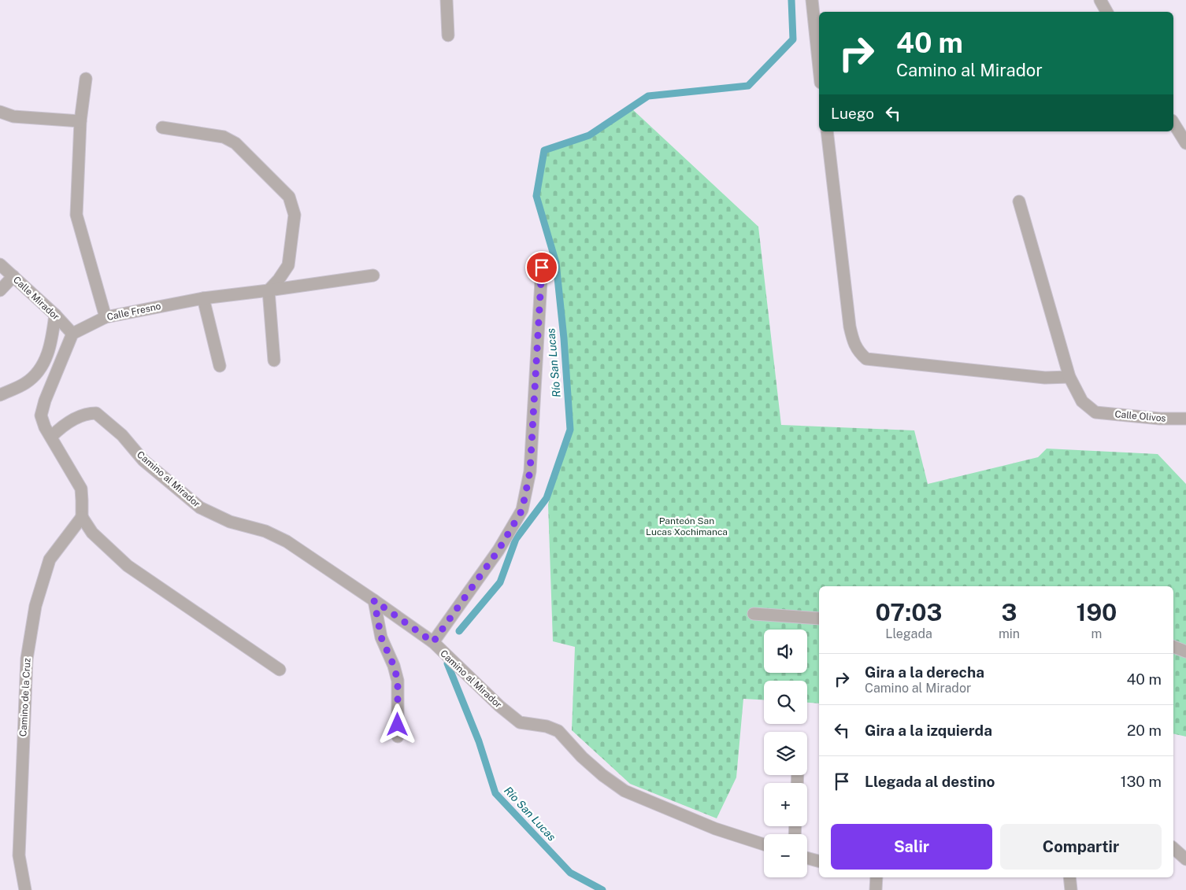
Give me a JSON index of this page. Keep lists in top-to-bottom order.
{
  "streets": {
    "street": [
      "Calle Mirador",
      "Calle Fresno",
      "Calle Olivos",
      "Camino al Mirador",
      "Camino de la Cruz"
    ]
  },
  "crossings": [
    ["Calle Mirador", "Calle Fresno"]
  ],
  "water": ["Río San Lucas"],
  "parks": ["Panteón San Lucas Xochimanca"],
  "page": {
    "turn": ["40 m", "Camino al Mirador"],
    "then": "Luego",
    "eta": [
      "07:03",
      "Llegada",
      "3",
      "min",
      "190",
      "m"
    ],
    "map_buttons": ["+", "−"],
    "list": [
      {
        "name": "Gira a la derecha",
        "note": "Camino al Mirador",
        "value": "40 m"
      },
      {
        "name": "Gira a la izquierda",
        "value": "20 m"
      },
      {
        "name": "Llegada al destino",
        "value": "130 m"
      }
    ],
    "buttons": ["Salir", "Compartir"]
  }
}
